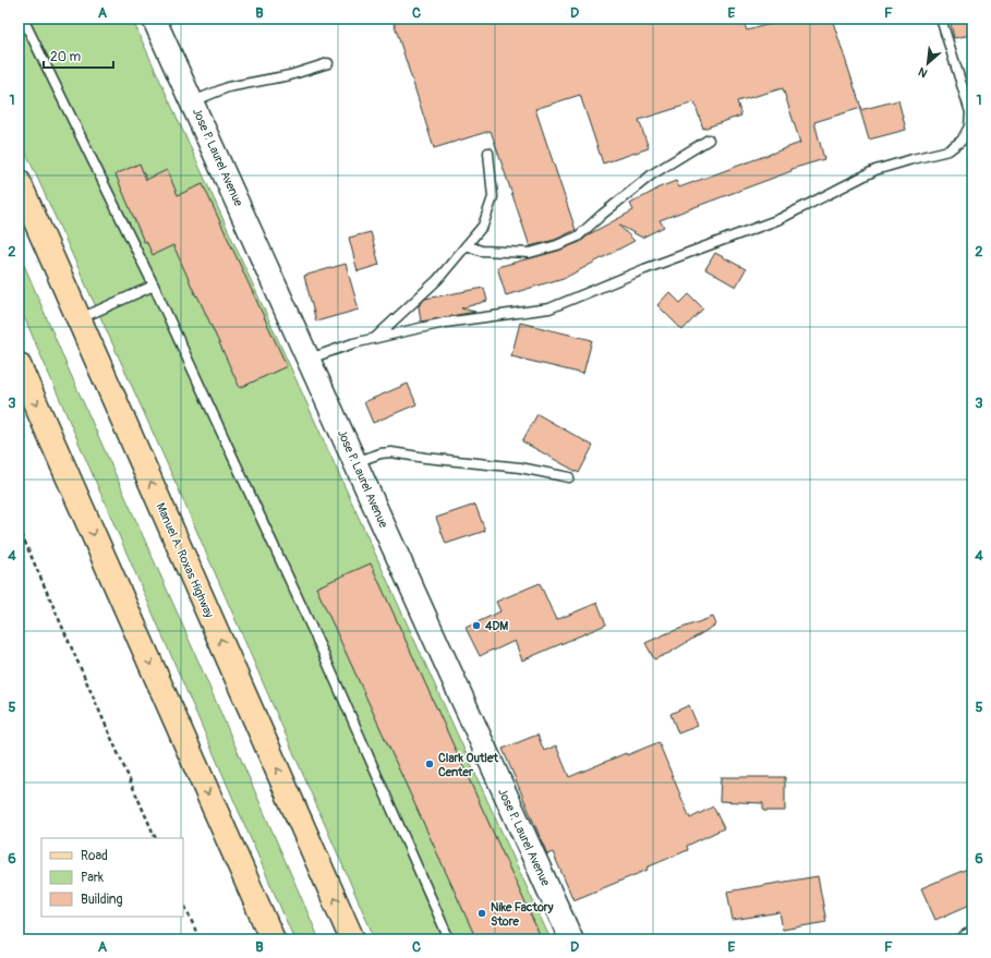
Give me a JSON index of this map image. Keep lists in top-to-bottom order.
{
  "streets": {
    "main road": ["Manuel A. Roxas Highway"],
    "street": ["Jose P. Laurel Avenue"]
  },
  "places": ["4DM", "Clark Outlet Center", "Nike Factory Store"],
  "legend": ["Road", "Park", "Building"],
  "scale_bar": "20 m",
  "north": "bottom left",
  "grid": {
    "columns": [
      "A",
      "B",
      "C",
      "D",
      "E",
      "F"
    ],
    "rows": [
      "1",
      "2",
      "3",
      "4",
      "5",
      "6"
    ]
  }
}
